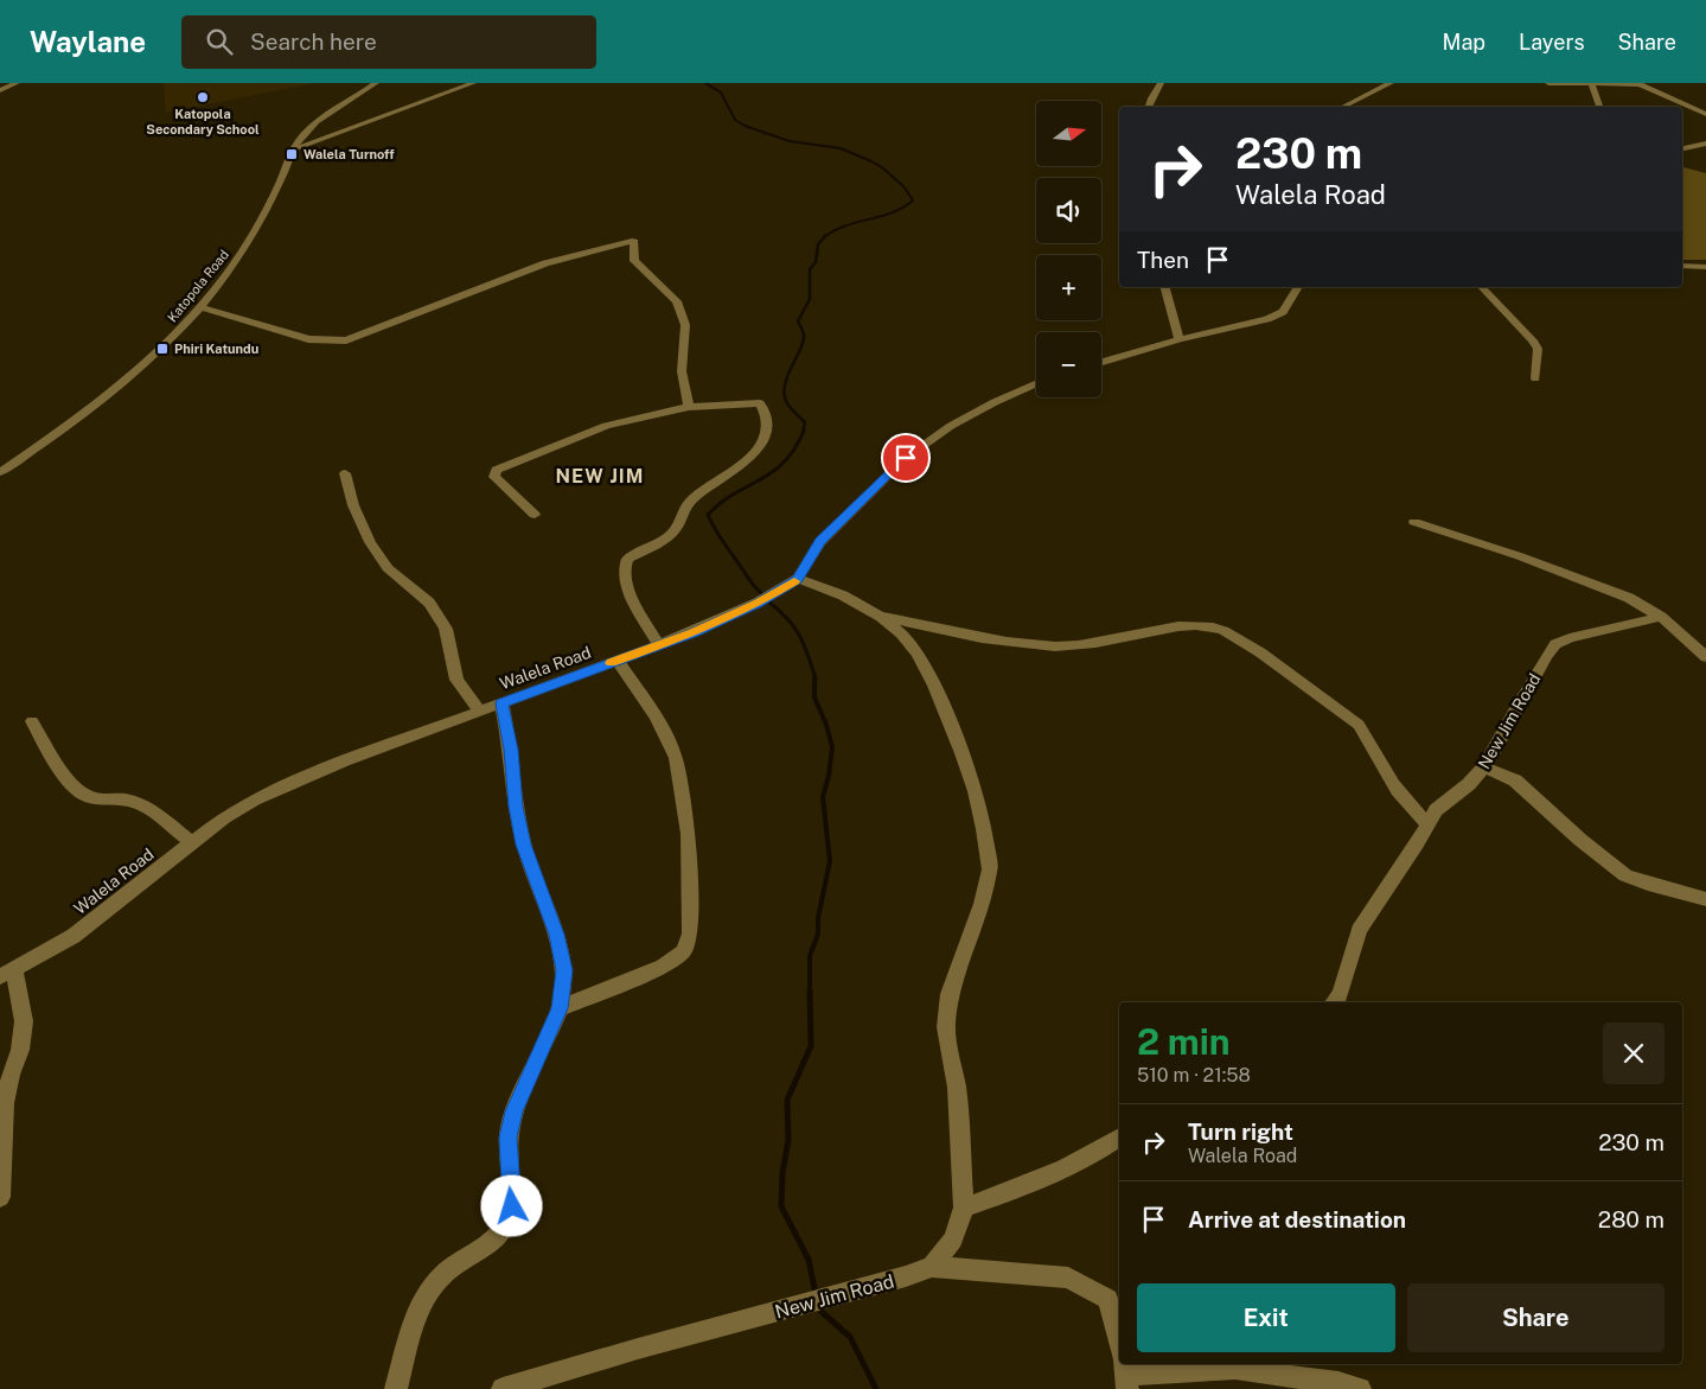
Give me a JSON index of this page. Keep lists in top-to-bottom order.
{
  "streets": {
    "street": ["Katopola Road", "Walela Road", "New Jim Road"]
  },
  "districts": ["NEW JIM"],
  "places": {
    "other": ["Katopola Secondary School"],
    "transit": ["Walela Turnoff", "Phiri Katundu"]
  },
  "north": "right",
  "page": {
    "header": "Waylane",
    "search": "Search here",
    "nav": ["Map", "Layers", "Share"],
    "map_buttons": ["+", "−"],
    "turn": ["230 m", "Walela Road"],
    "then": "Then",
    "heading": ["2 min", "510 m · 21:58"],
    "list": [
      {
        "name": "Turn right",
        "note": "Walela Road",
        "value": "230 m"
      },
      {
        "name": "Arrive at destination",
        "value": "280 m"
      }
    ],
    "buttons": ["Exit", "Share"]
  }
}
